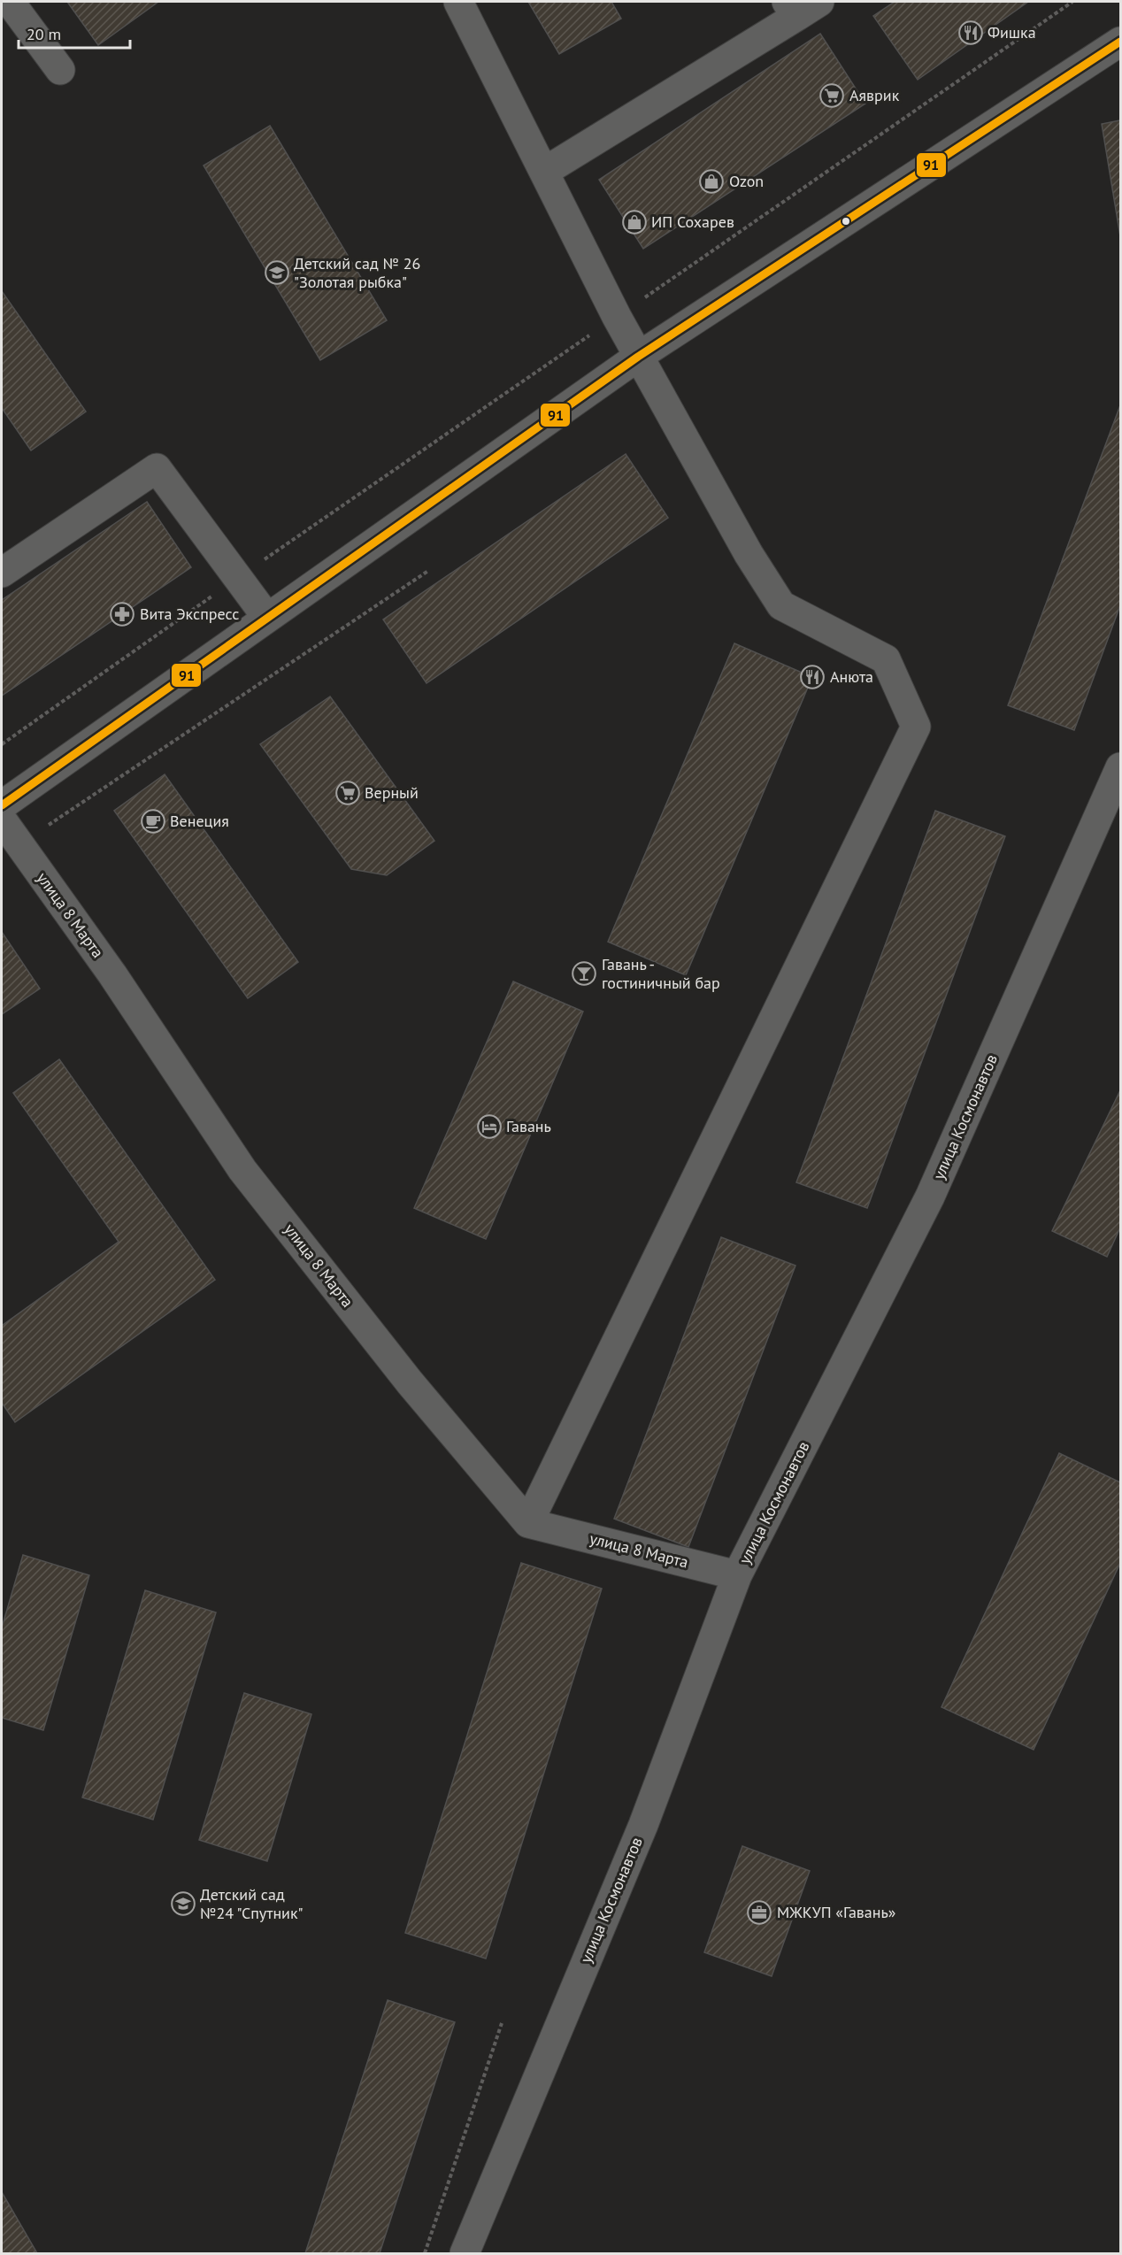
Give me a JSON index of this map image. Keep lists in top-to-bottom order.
{
  "streets": {
    "street": ["улица 8 Марта", "улица Космонавтов"]
  },
  "crossings": [
    ["улица 8 Марта", "улица Космонавтов"]
  ],
  "places": {
    "restaurant": ["Фишка", "Анюта"],
    "supermarket": ["Аяврик", "Верный"],
    "shop": ["Ozon", "ИП Сохарев"],
    "school or university": ["Детский сад № 26 \"Золотая рыбка\"", "Детский сад №24 \"Спутник\""],
    "pharmacy": ["Вита Экспресс"],
    "cafe": ["Венеция"],
    "bar": ["Гавань - гостиничный бар"],
    "hotel": ["Гавань"],
    "office": ["МЖКУП «Гавань»"]
  },
  "lines": ["transit line 91"],
  "scale_bar": "20 m"
}
